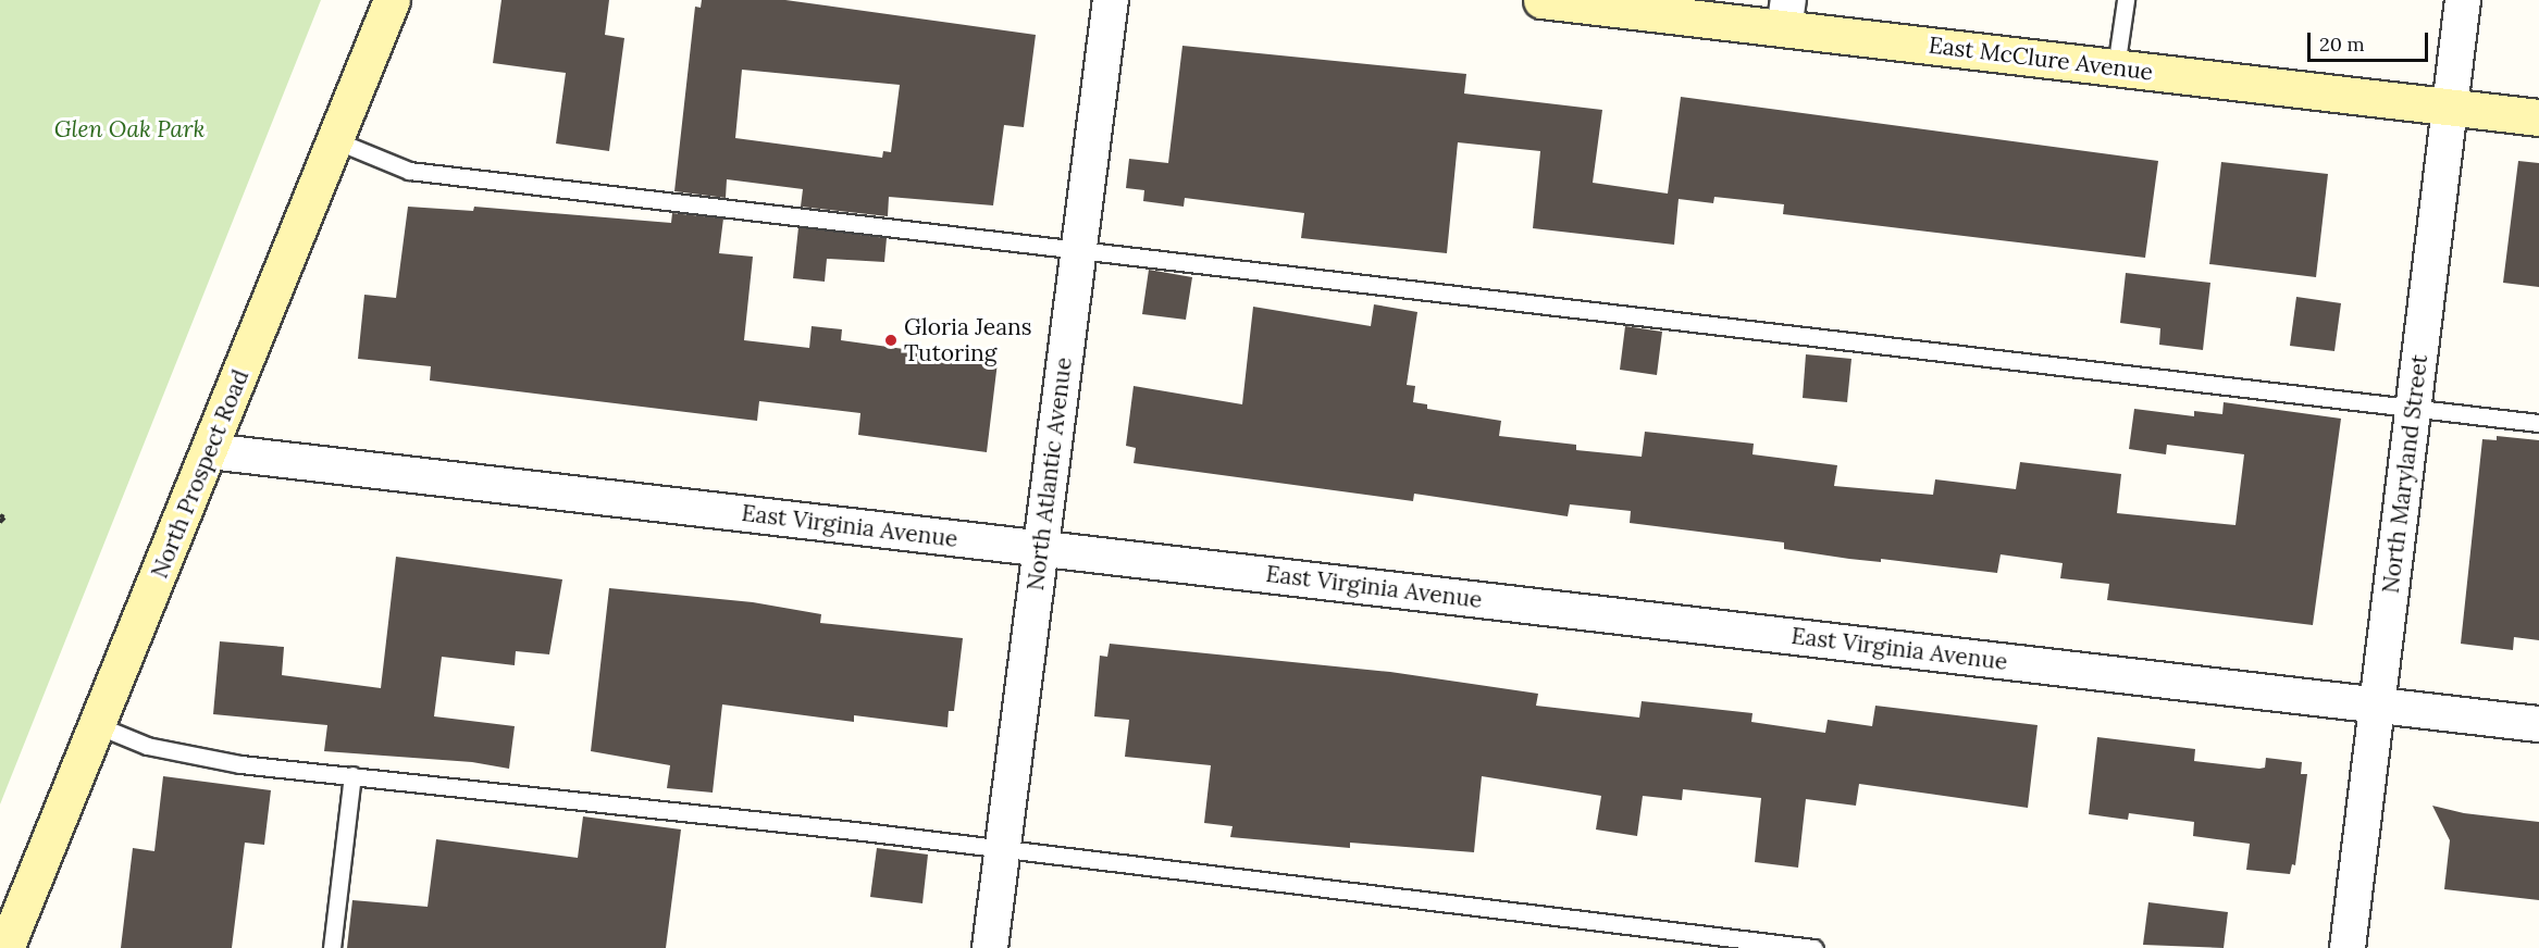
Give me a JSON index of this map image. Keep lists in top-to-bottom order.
{
  "streets": {
    "main road": ["East McClure Avenue", "North Prospect Road"],
    "street": ["North Atlantic Avenue", "North Maryland Street", "East Virginia Avenue"]
  },
  "crossings": [
    ["East McClure Avenue", "North Maryland Street"],
    ["North Prospect Road", "East Virginia Avenue"],
    ["North Atlantic Avenue", "East Virginia Avenue"],
    ["North Maryland Street", "East Virginia Avenue"]
  ],
  "parks": ["Glen Oak Park"],
  "places": ["Gloria Jeans Tutoring"],
  "scale_bar": "20 m"
}
